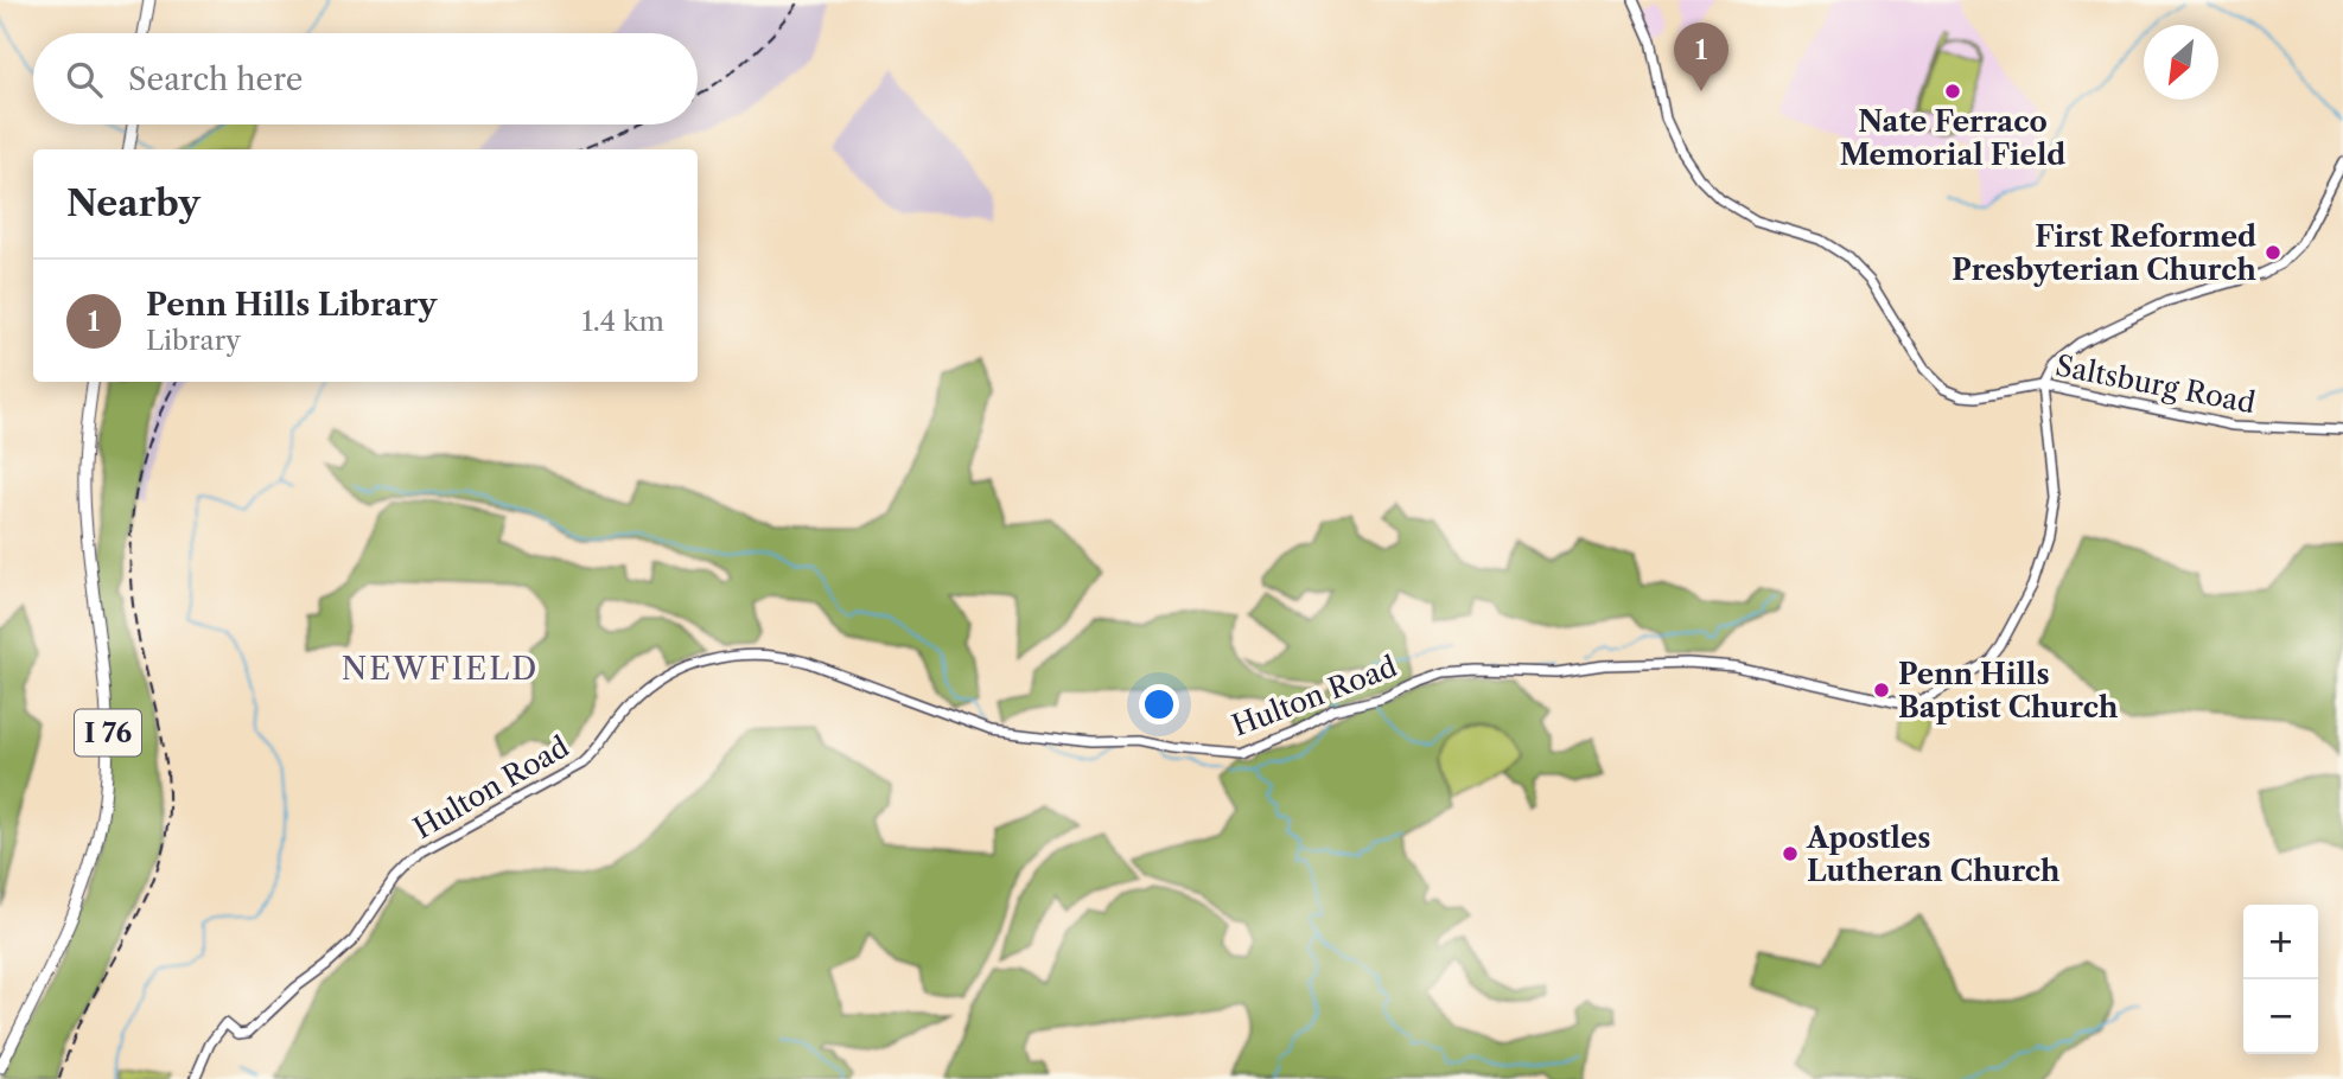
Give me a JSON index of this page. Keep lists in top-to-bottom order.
{
  "streets": {
    "highway": ["I 76"],
    "main road": ["Saltsburg Road", "Hulton Road"]
  },
  "crossings": [
    ["Saltsburg Road", "Hulton Road"]
  ],
  "districts": ["NEWFIELD"],
  "places": [
    "Nate Ferraco Memorial Field",
    "First Reformed Presbyterian Church",
    "Penn Hills Baptist Church",
    "Apostles Lutheran Church"
  ],
  "north": "bottom left",
  "page": {
    "pins": "1",
    "search": "Search here",
    "heading": "Nearby",
    "list": [
      {
        "mark": "1",
        "name": "Penn Hills Library",
        "note": "Library",
        "value": "1.4 km"
      }
    ],
    "map_buttons": ["+", "−"]
  }
}
